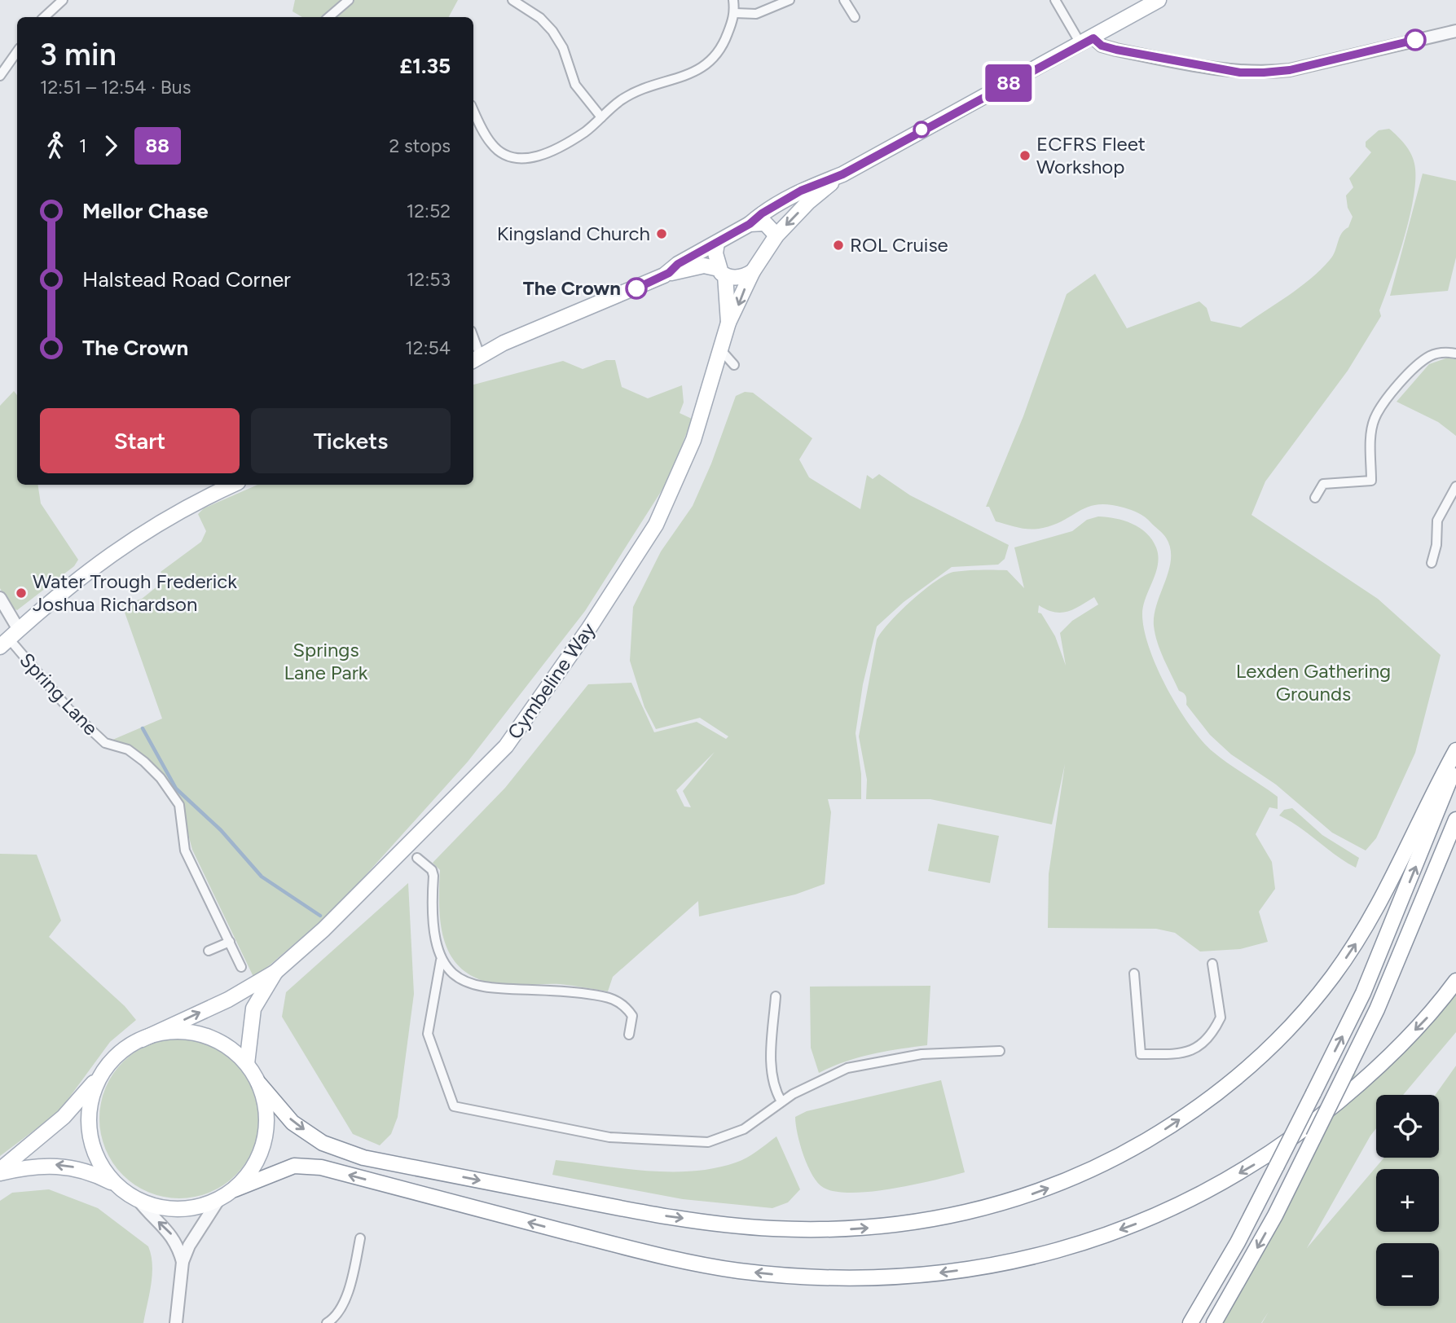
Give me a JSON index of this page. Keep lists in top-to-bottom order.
{
  "streets": {
    "main road": ["Cymbeline Way"],
    "street": ["Spring Lane"]
  },
  "parks": ["Springs Lane Park", "Lexden Gathering Grounds"],
  "places": [
    "ECFRS Fleet Workshop",
    "Kingsland Church",
    "ROL Cruise",
    "The Crown",
    "Water Trough Frederick Joshua Richardson"
  ],
  "lines": ["bus line 88"],
  "page": {
    "on_map": "88",
    "heading": ["3 min", "12:51 – 12:54 · Bus", "£1.35"],
    "legs": ["1", "88", "2 stops"],
    "list": [
      {
        "name": "Mellor Chase",
        "value": "12:52"
      },
      {
        "name": "Halstead Road Corner",
        "value": "12:53"
      },
      {
        "name": "The Crown",
        "value": "12:54"
      }
    ],
    "buttons": ["Start", "Tickets"],
    "map_buttons": ["+", "−"]
  }
}
